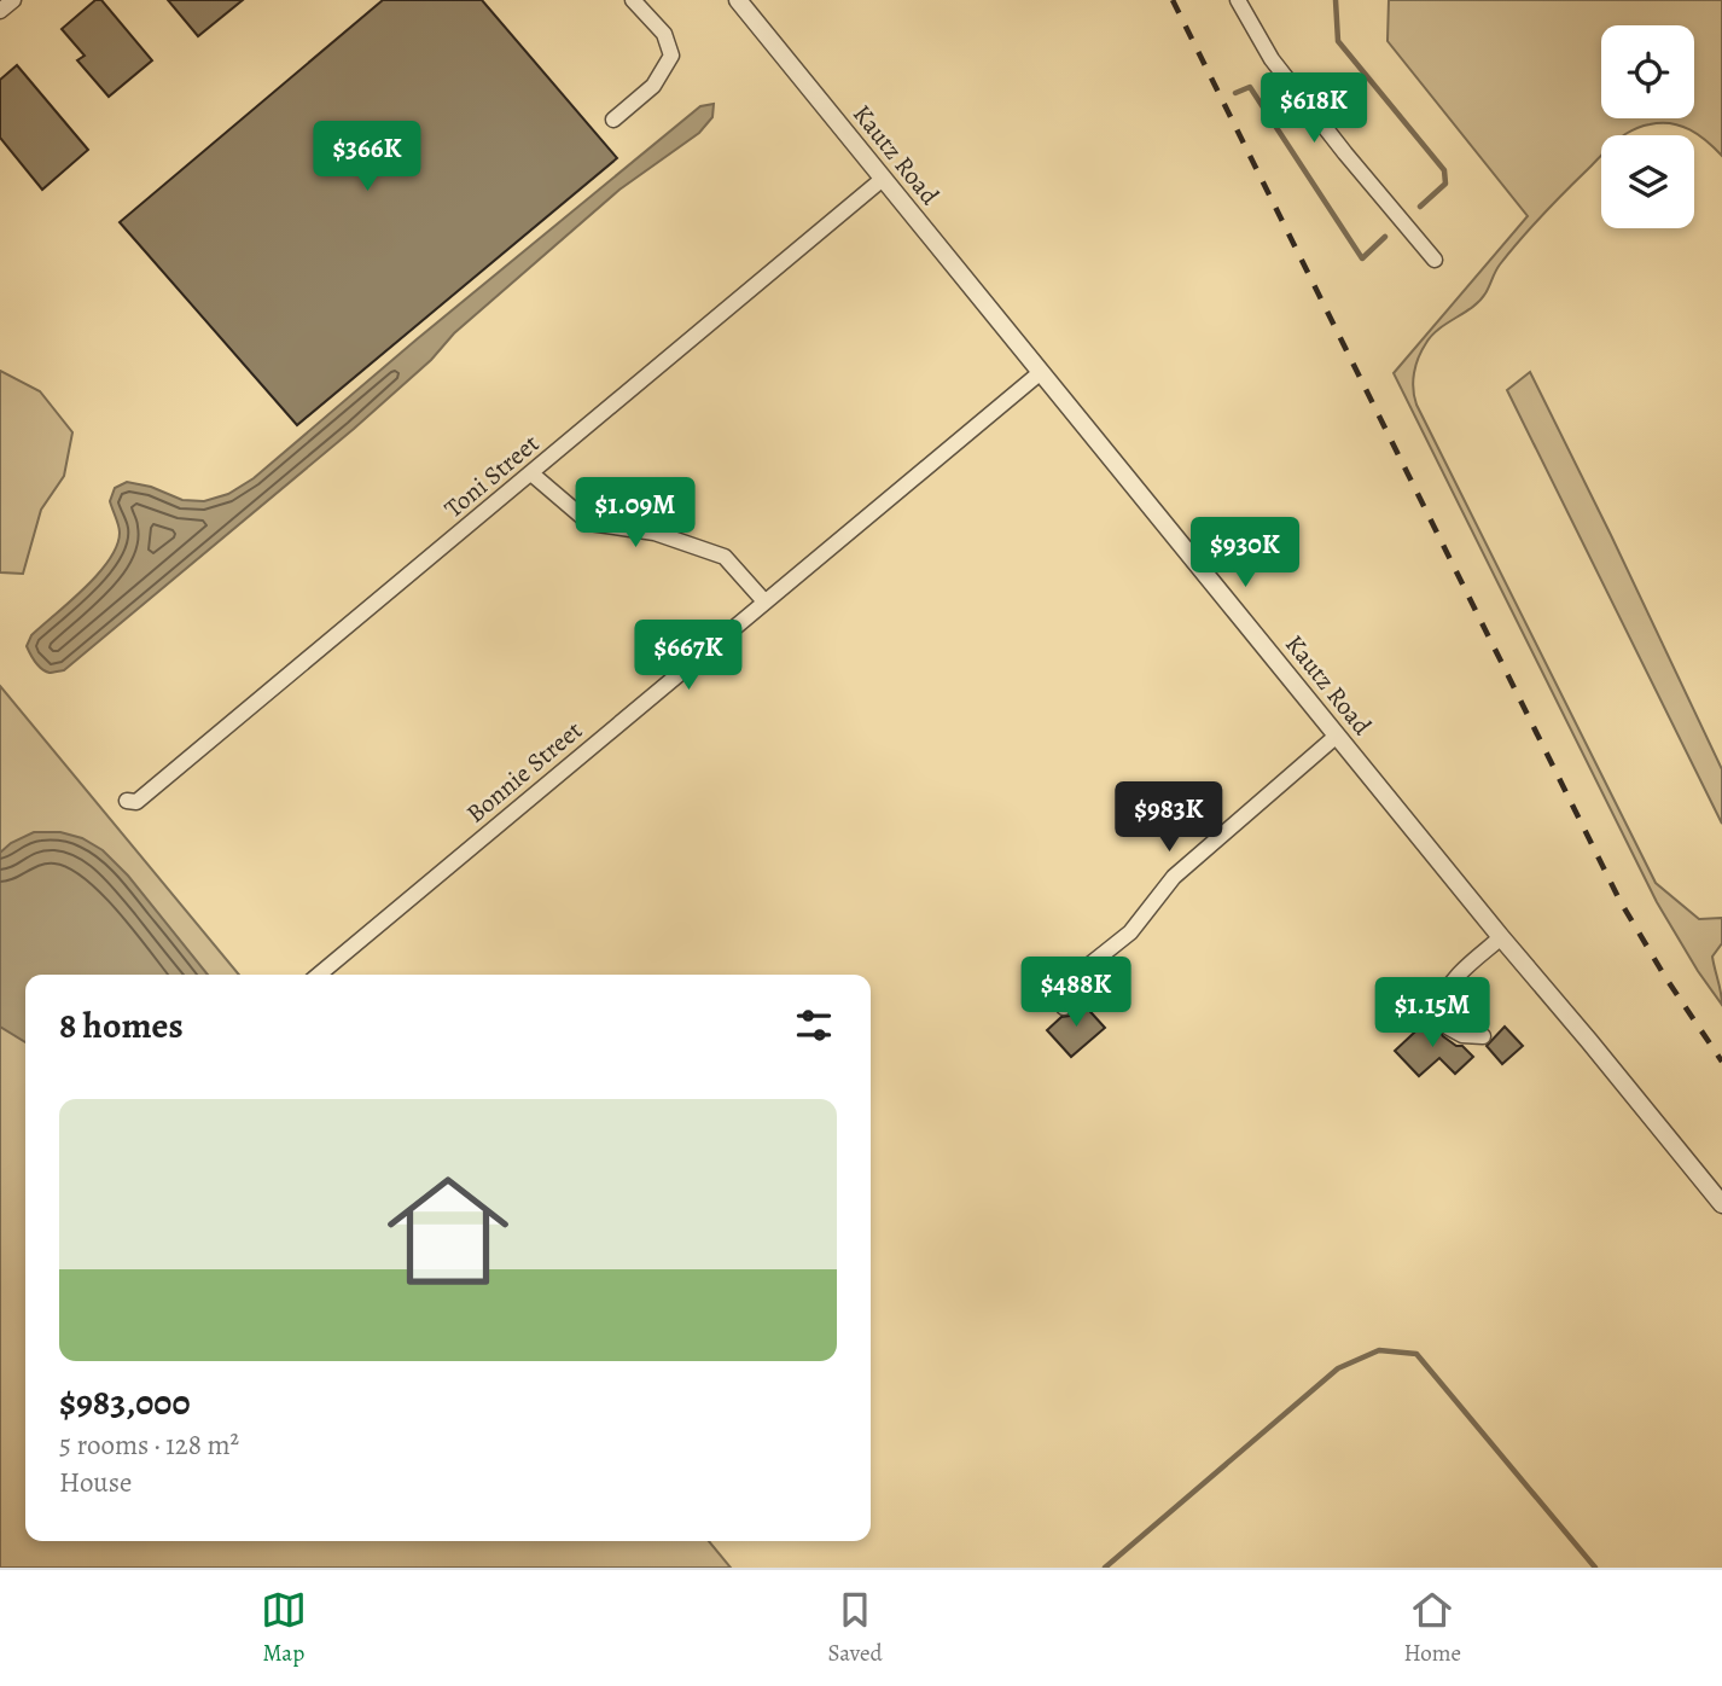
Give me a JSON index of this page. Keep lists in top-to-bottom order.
{
  "streets": {
    "street": ["Kautz Road", "Toni Street", "Bonnie Street"]
  },
  "crossings": [
    ["Kautz Road", "Toni Street"],
    ["Kautz Road", "Bonnie Street"]
  ],
  "page": {
    "price": [
      "$618K",
      "$366K",
      "$1.09M",
      "$930K",
      "$667K",
      "$983K",
      "$488K",
      "$1.15M"
    ],
    "heading": "8 homes",
    "list": [
      {
        "name": "$983,000",
        "note": "5 rooms · 128 m² · House"
      }
    ],
    "tabs": ["Map", "Saved", "Home"]
  }
}
